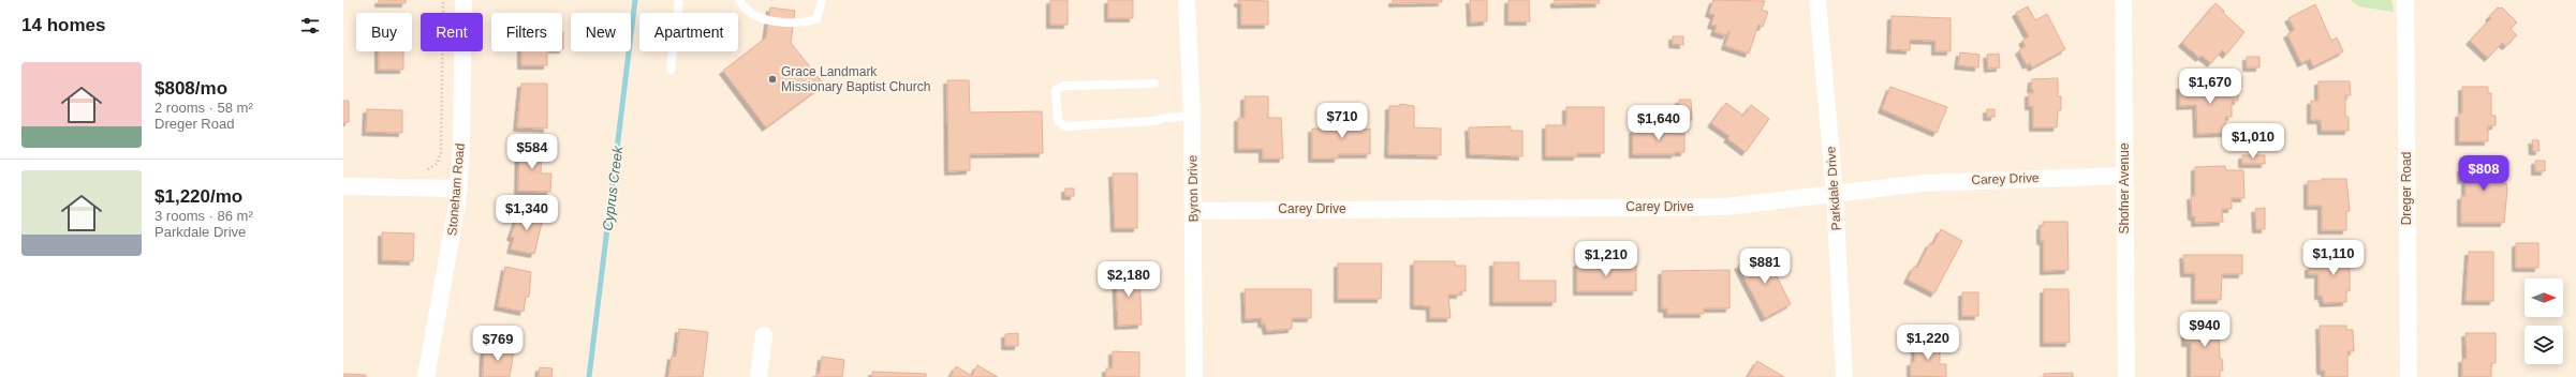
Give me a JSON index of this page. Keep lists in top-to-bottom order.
{
  "streets": {
    "street": [
      "Carey Drive",
      "Byron Drive",
      "Parkdale Drive",
      "Shofner Avenue",
      "Dreger Road",
      "Stoneham Road"
    ]
  },
  "crossings": [
    ["Carey Drive", "Byron Drive"],
    ["Carey Drive", "Parkdale Drive"],
    ["Carey Drive", "Shofner Avenue"]
  ],
  "water": ["Cyprus Creek"],
  "places": ["Grace Landmark Missionary Baptist Church"],
  "north": "right",
  "page": {
    "heading": "14 homes",
    "chip": [
      "Buy",
      "Rent",
      "Filters",
      "New",
      "Apartment"
    ],
    "list": [
      {
        "name": "$808/mo",
        "note": "2 rooms · 58 m² · Dreger Road"
      },
      {
        "name": "$1,220/mo",
        "note": "3 rooms · 86 m² · Parkdale Drive"
      }
    ],
    "price": [
      "$1,670",
      "$710",
      "$1,640",
      "$1,010",
      "$584",
      "$808",
      "$1,340",
      "$1,110",
      "$1,210",
      "$881",
      "$2,180",
      "$940",
      "$1,220",
      "$769"
    ]
  }
}
